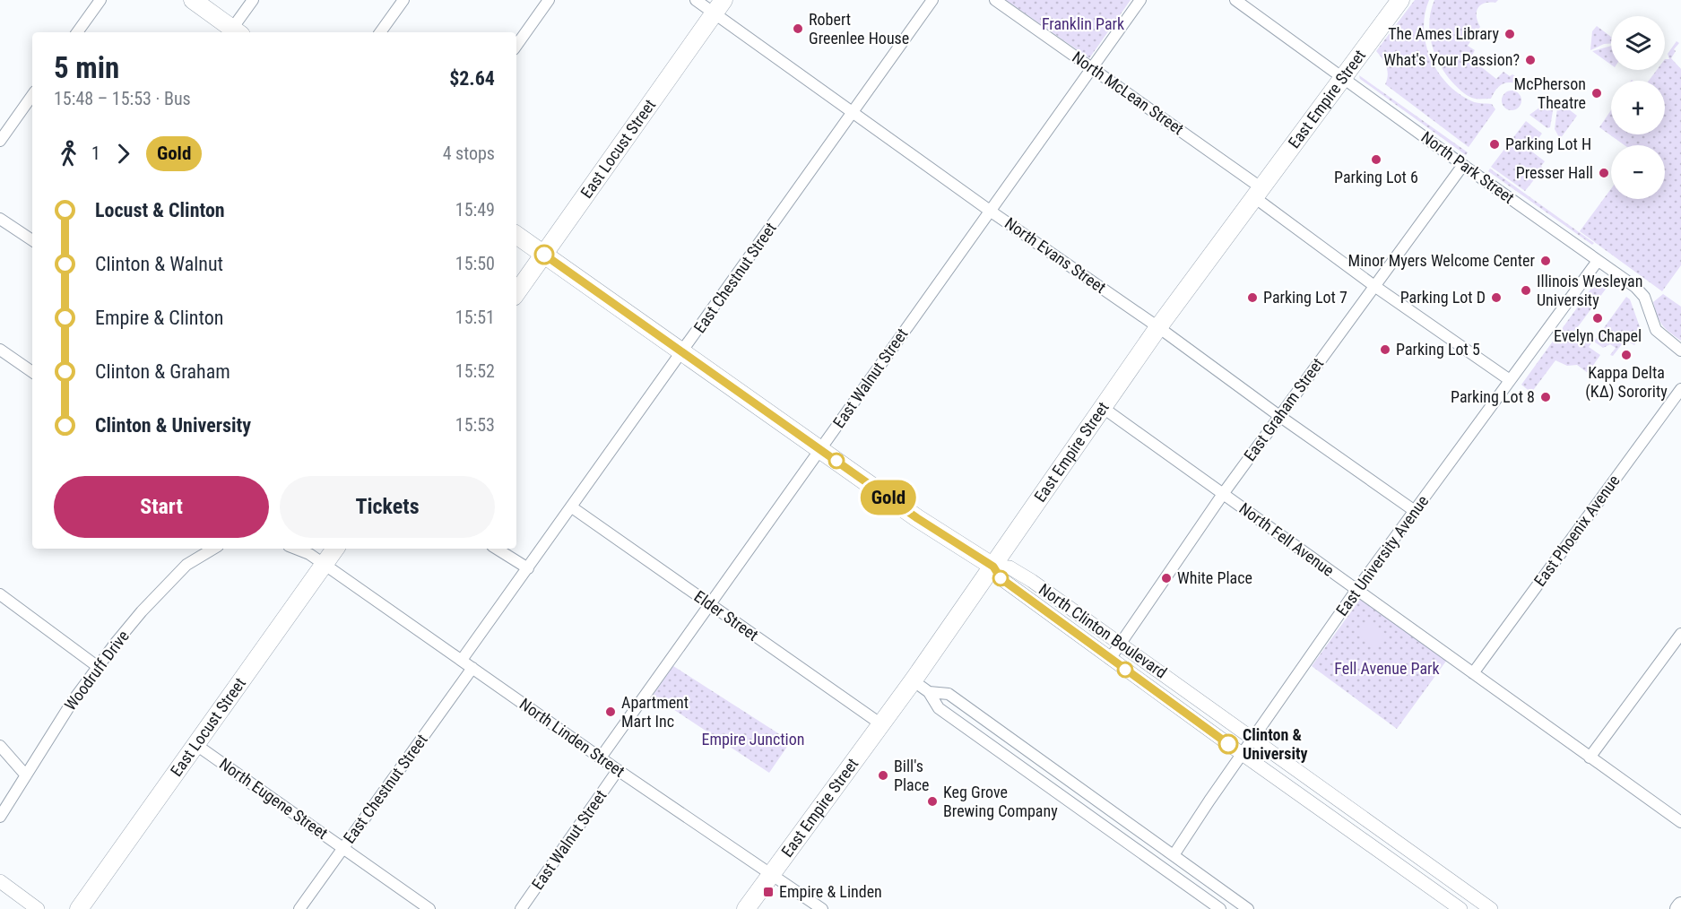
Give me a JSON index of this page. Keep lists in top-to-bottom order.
{
  "streets": {
    "main road": ["East Empire Street", "East Locust Street"],
    "street": [
      "North McLean Street",
      "North Park Street",
      "North Evans Street",
      "East Chestnut Street",
      "East Walnut Street",
      "East Graham Street",
      "East Phoenix Avenue",
      "North Fell Avenue",
      "East University Avenue",
      "Elder Street",
      "North Clinton Boulevard",
      "Woodruff Drive",
      "North Linden Street",
      "North Eugene Street"
    ]
  },
  "crossings": [
    ["North McLean Street", "East Empire Street"],
    ["North McLean Street", "East Walnut Street"],
    ["North McLean Street", "East Graham Street"],
    ["North McLean Street", "East University Avenue"],
    ["East Empire Street", "North Park Street"],
    ["East Empire Street", "North Evans Street"],
    ["East Empire Street", "North Fell Avenue"],
    ["East Empire Street", "Elder Street"],
    ["East Empire Street", "North Clinton Boulevard"],
    ["East Empire Street", "North Linden Street"],
    ["East Locust Street", "North Evans Street"],
    ["East Locust Street", "North Linden Street"],
    ["East Locust Street", "North Eugene Street"],
    ["North Park Street", "East Graham Street"],
    ["North Park Street", "East University Avenue"],
    ["North Evans Street", "East Chestnut Street"],
    ["North Evans Street", "East Walnut Street"],
    ["North Evans Street", "East Graham Street"],
    ["North Evans Street", "East University Avenue"],
    ["East Chestnut Street", "Elder Street"],
    ["East Chestnut Street", "North Linden Street"],
    ["East Chestnut Street", "North Eugene Street"],
    ["East Walnut Street", "Elder Street"],
    ["East Walnut Street", "North Linden Street"],
    ["East Graham Street", "North Fell Avenue"],
    ["East Graham Street", "North Clinton Boulevard"],
    ["East Phoenix Avenue", "North Fell Avenue"],
    ["North Fell Avenue", "East University Avenue"],
    ["East University Avenue", "North Clinton Boulevard"]
  ],
  "parks": ["Franklin Park", "Fell Avenue Park", "Empire Junction"],
  "places": {
    "other": [
      "Robert Greenlee House",
      "The Ames Library",
      "What's Your Passion?",
      "McPherson Theatre",
      "Parking Lot H",
      "Parking Lot 6",
      "Presser Hall",
      "Minor Myers Welcome Center",
      "Illinois Wesleyan University",
      "Parking Lot 7",
      "Parking Lot D",
      "Evelyn Chapel",
      "Parking Lot 5",
      "Kappa Delta (ΚΔ) Sorority",
      "Parking Lot 8",
      "White Place",
      "Apartment Mart Inc",
      "Clinton & University",
      "Bill's Place",
      "Keg Grove Brewing Company"
    ],
    "transit": ["Empire & Linden"]
  },
  "lines": ["bus line Gold"],
  "page": {
    "on_map": "Gold",
    "map_buttons": ["+", "−"],
    "heading": ["5 min", "15:48 – 15:53 · Bus", "$2.64"],
    "legs": ["1", "Gold", "4 stops"],
    "list": [
      {
        "name": "Locust & Clinton",
        "value": "15:49"
      },
      {
        "name": "Clinton & Walnut",
        "value": "15:50"
      },
      {
        "name": "Empire & Clinton",
        "value": "15:51"
      },
      {
        "name": "Clinton & Graham",
        "value": "15:52"
      },
      {
        "name": "Clinton & University",
        "value": "15:53"
      }
    ],
    "buttons": ["Start", "Tickets"]
  }
}
